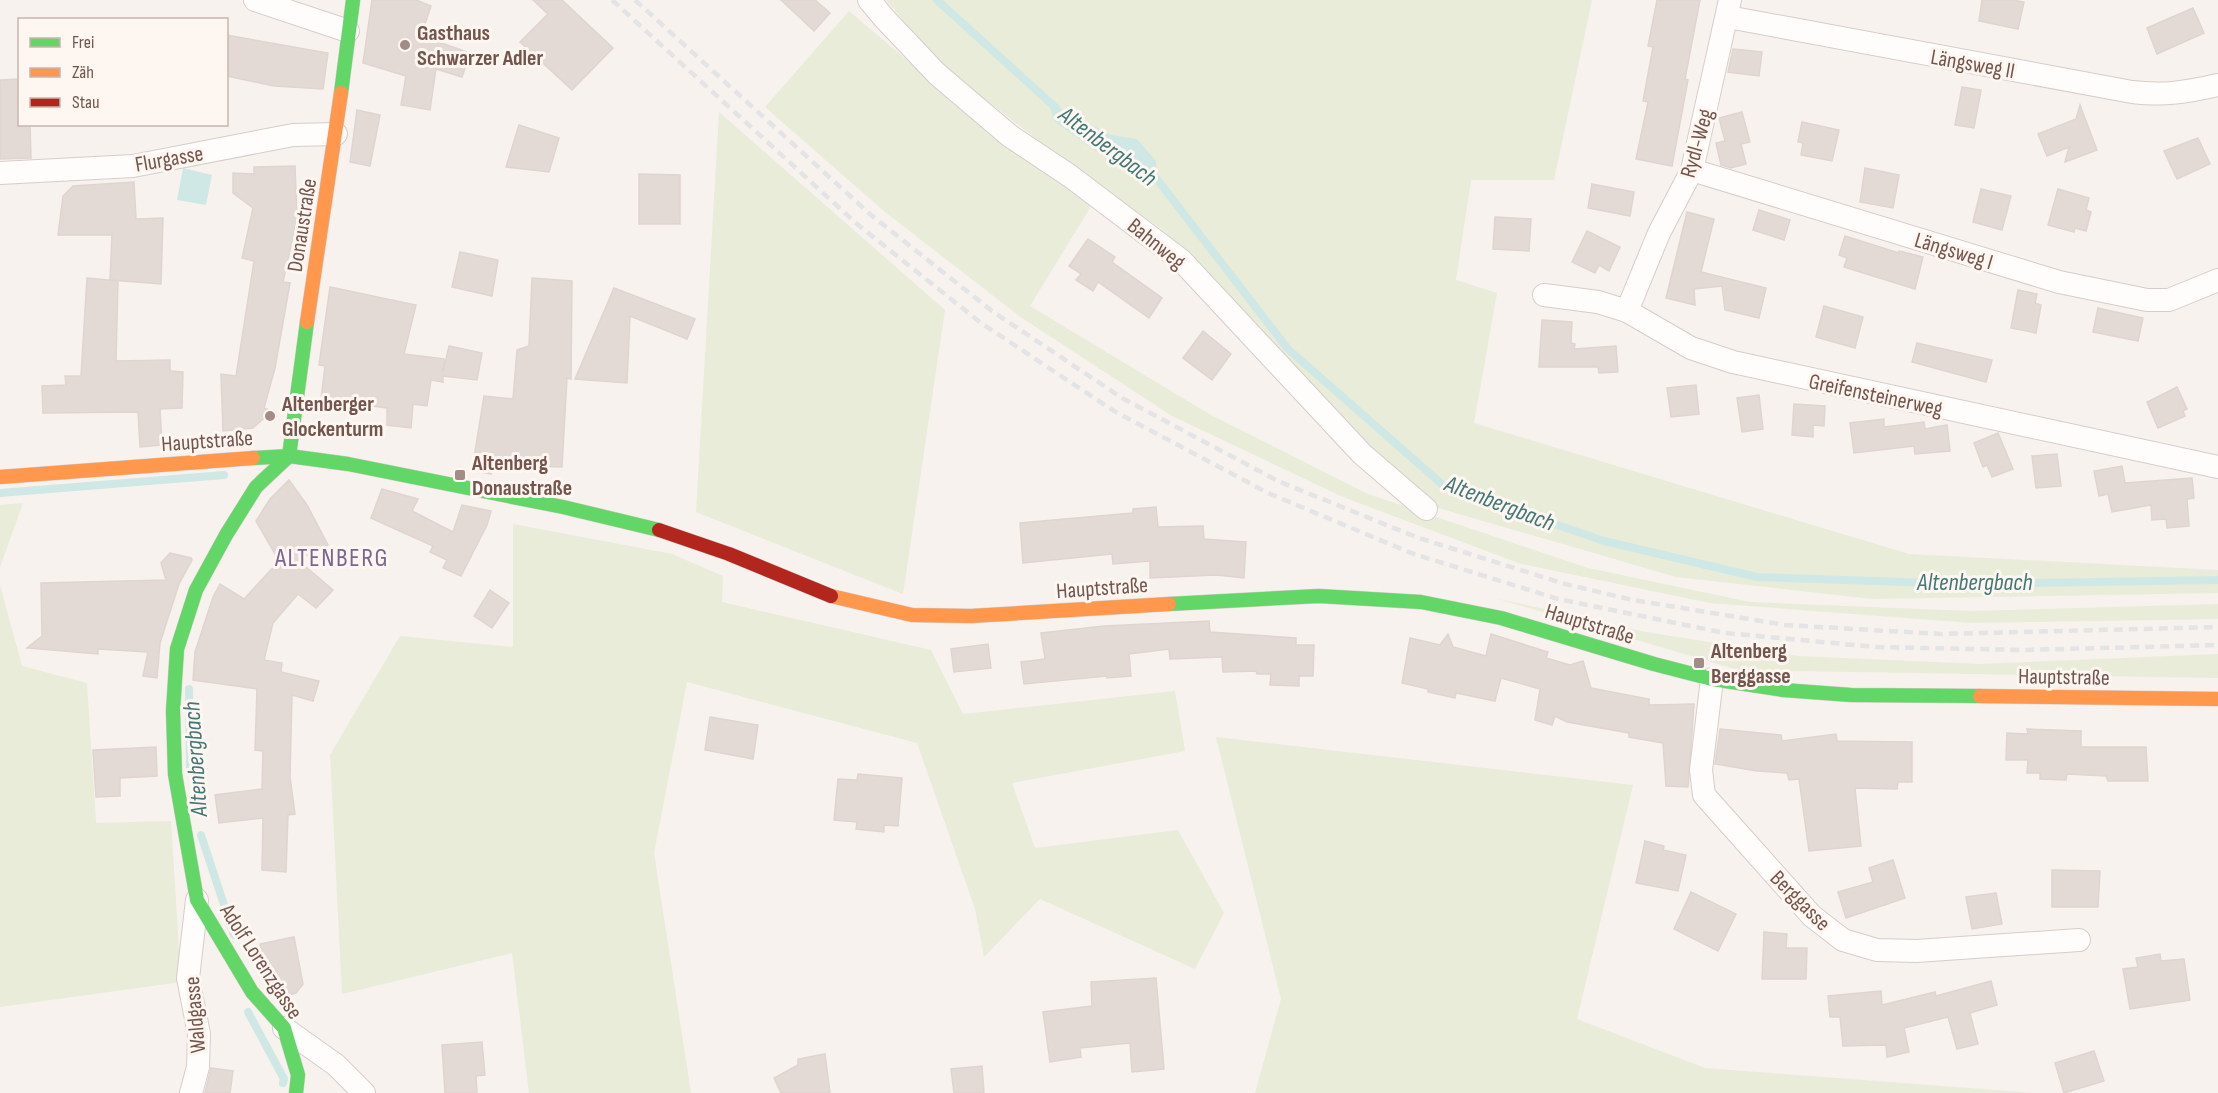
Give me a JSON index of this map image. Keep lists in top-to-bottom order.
{
  "streets": {
    "main road": ["Donaustraße", "Hauptstraße", "Adolf Lorenzgasse"],
    "street": [
      "Längsweg II",
      "Rydl-Weg",
      "Flurgasse",
      "Bahnweg",
      "Längsweg I",
      "Greifensteinerweg",
      "Berggasse",
      "Waldgasse"
    ]
  },
  "crossings": [
    ["Längsweg II", "Rydl-Weg"],
    ["Rydl-Weg", "Längsweg I"],
    ["Rydl-Weg", "Greifensteinerweg"],
    ["Flurgasse", "Donaustraße"],
    ["Donaustraße", "Hauptstraße"],
    ["Donaustraße", "Adolf Lorenzgasse"],
    ["Hauptstraße", "Berggasse"],
    ["Hauptstraße", "Adolf Lorenzgasse"],
    ["Adolf Lorenzgasse", "Waldgasse"]
  ],
  "districts": ["ALTENBERG"],
  "water": ["Altenbergbach"],
  "places": {
    "other": ["Gasthaus Schwarzer Adler", "Altenberger Glockenturm"],
    "transit": ["Altenberg Donaustraße", "Altenberg Berggasse"]
  },
  "legend": ["Frei", "Zäh", "Stau"]
}
